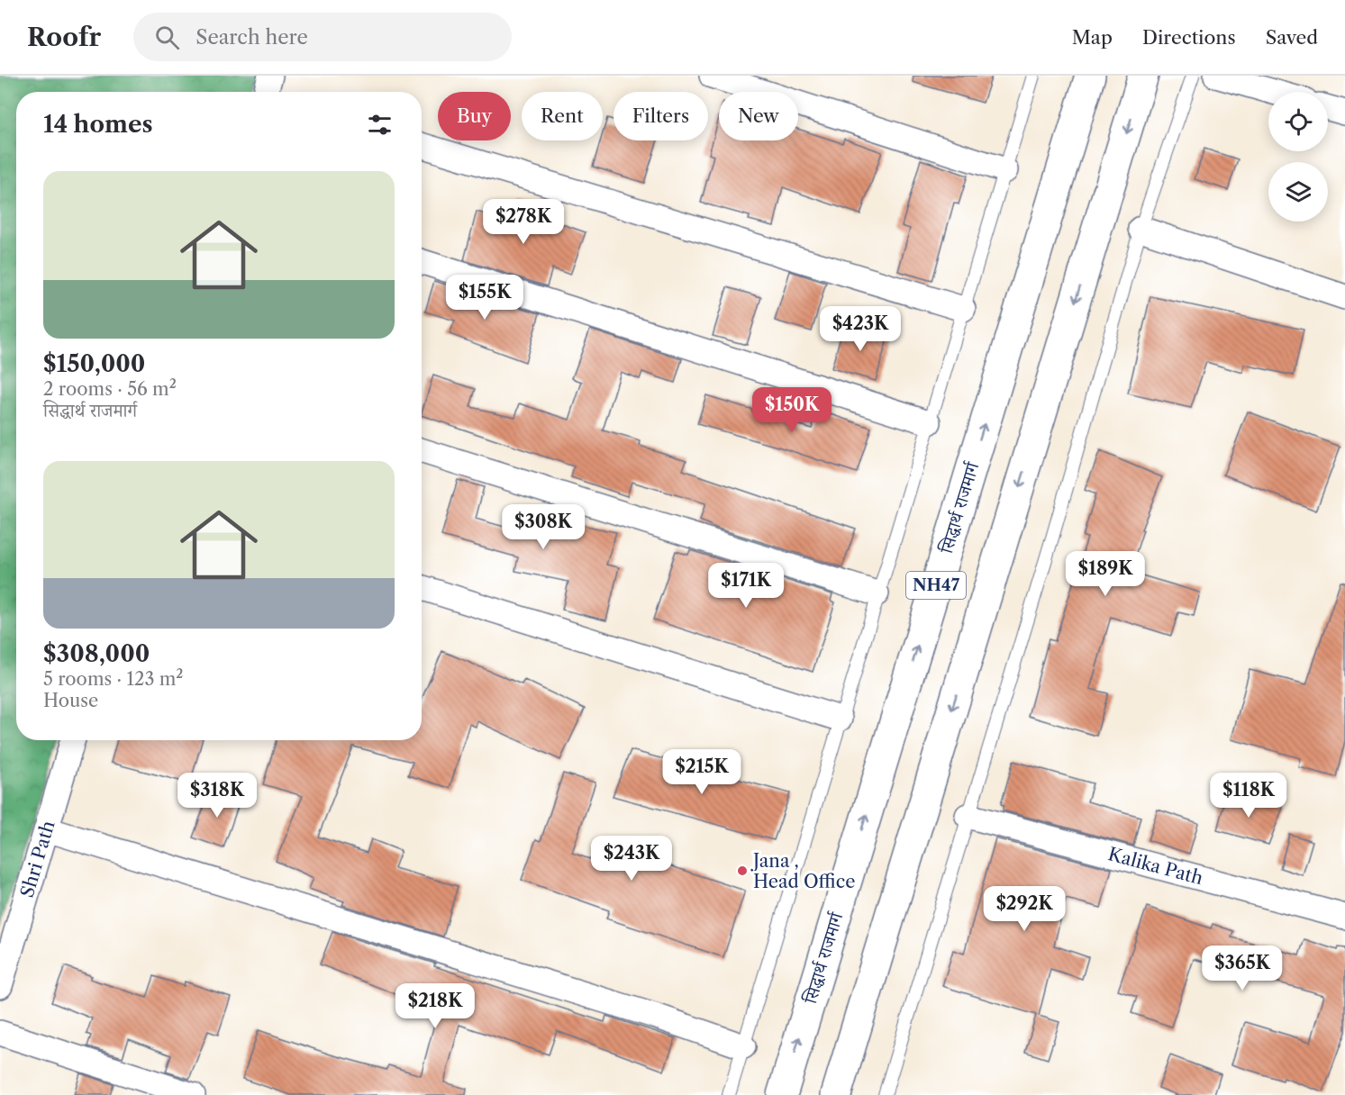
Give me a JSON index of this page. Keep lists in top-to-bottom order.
{
  "streets": {
    "highway": ["सिद्धार्थ राजमार्ग", "NH47"],
    "street": ["Shri Path", "Kalika Path"]
  },
  "places": ["Jana , Head Office"],
  "page": {
    "header": "Roofr",
    "search": "Search here",
    "nav": ["Map", "Directions", "Saved"],
    "chip": [
      "Buy",
      "Rent",
      "Filters",
      "New"
    ],
    "heading": "14 homes",
    "list": [
      {
        "name": "$150,000",
        "note": "2 rooms · 56 m² · सिद्धार्थ राजमार्ग"
      },
      {
        "name": "$308,000",
        "note": "5 rooms · 123 m² · House"
      }
    ],
    "price": [
      "$278K",
      "$155K",
      "$423K",
      "$150K",
      "$308K",
      "$189K",
      "$171K",
      "$215K",
      "$318K",
      "$118K",
      "$243K",
      "$292K",
      "$365K",
      "$218K"
    ]
  }
}
